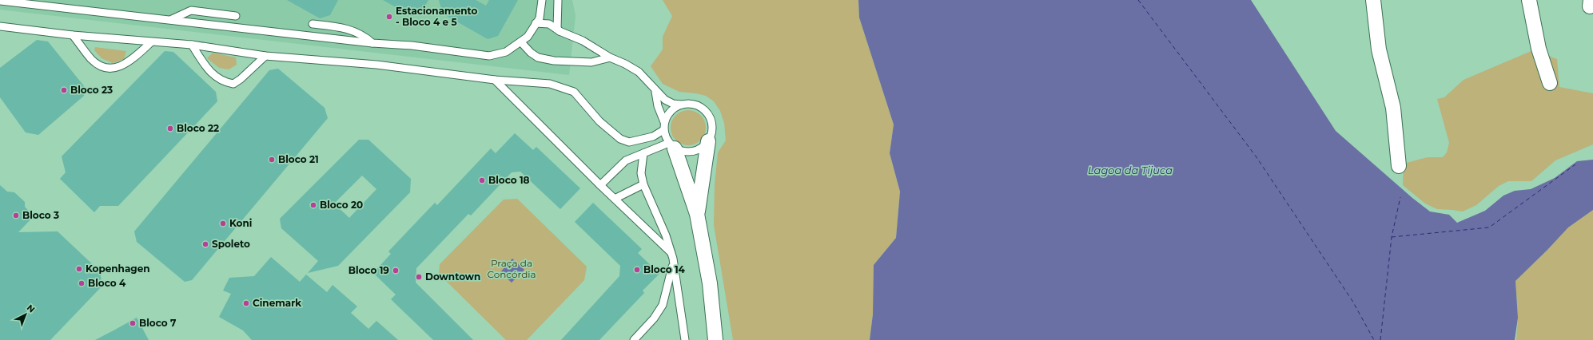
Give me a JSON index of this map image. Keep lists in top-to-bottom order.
{
  "water": ["Lagoa da Tijuca"],
  "parks": ["Praça da Concórdia"],
  "places": [
    "Estacionamento - Bloco 4 e 5",
    "Bloco 23",
    "Bloco 22",
    "Bloco 21",
    "Bloco 18",
    "Bloco 20",
    "Bloco 3",
    "Koni",
    "Spoleto",
    "Kopenhagen",
    "Bloco 14",
    "Bloco 19",
    "Downtown",
    "Bloco 4",
    "Cinemark",
    "Bloco 7"
  ],
  "north": "top right"
}
